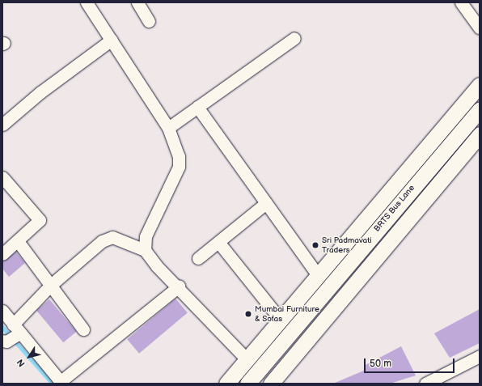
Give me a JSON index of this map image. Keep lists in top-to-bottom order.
{
  "streets": {
    "main road": ["BRTS Bus Lane"]
  },
  "places": ["Sri Padmavati Traders", "Mumbai Furniture & Sofas"],
  "scale_bar": "50 m",
  "north": "bottom left"
}
